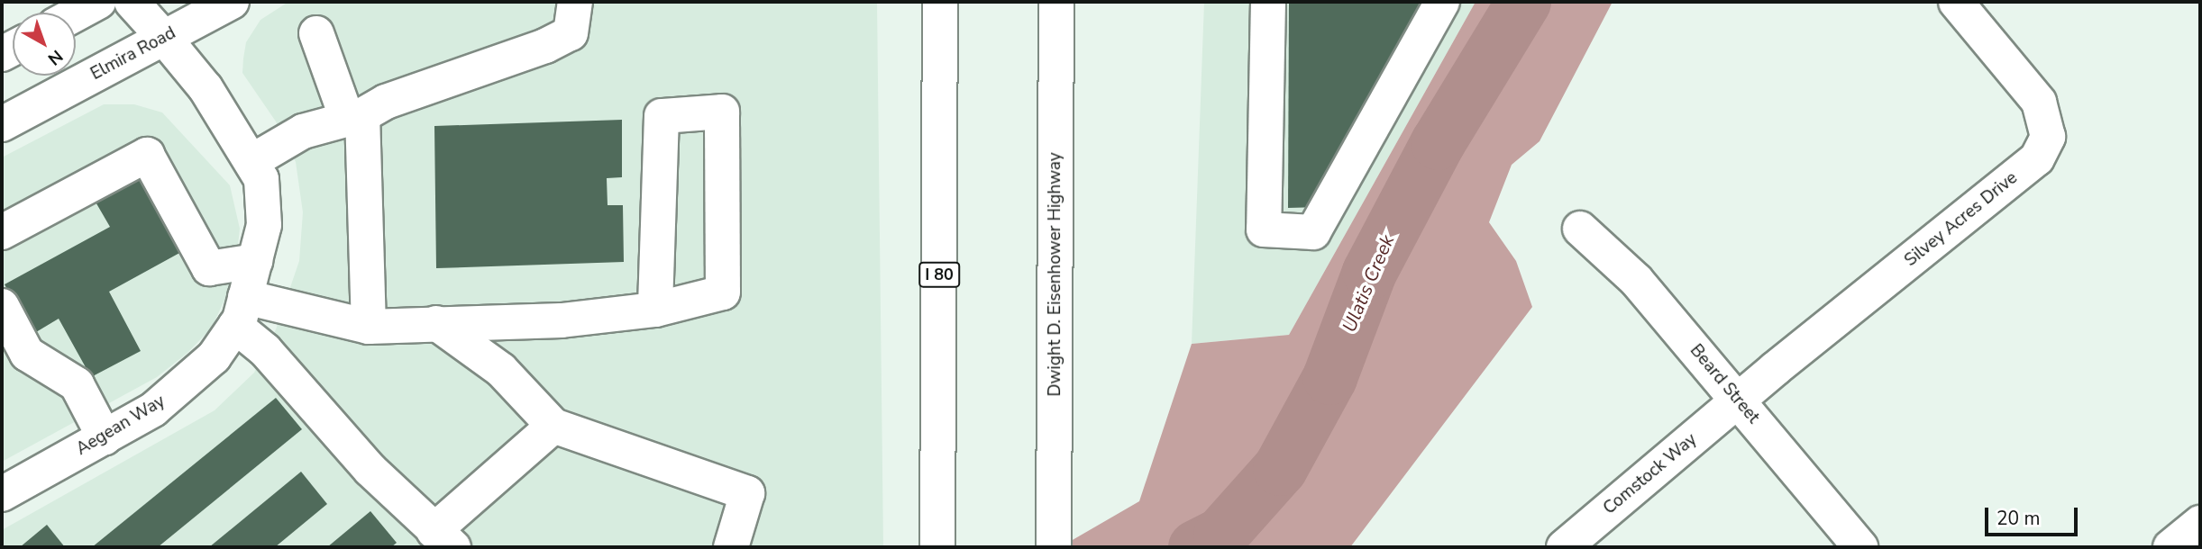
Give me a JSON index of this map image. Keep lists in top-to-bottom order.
{
  "streets": {
    "main road": [
      "Elmira Road",
      "Silvey Acres Drive",
      "I 80",
      "Dwight D. Eisenhower Highway",
      "Beard Street",
      "Aegean Way",
      "Comstock Way"
    ]
  },
  "crossings": [
    ["Elmira Road", "Aegean Way"],
    ["Silvey Acres Drive", "Beard Street"],
    ["Silvey Acres Drive", "Comstock Way"],
    ["Beard Street", "Comstock Way"]
  ],
  "water": ["Ulatis Creek"],
  "scale_bar": "20 m",
  "north": "bottom right"
}
